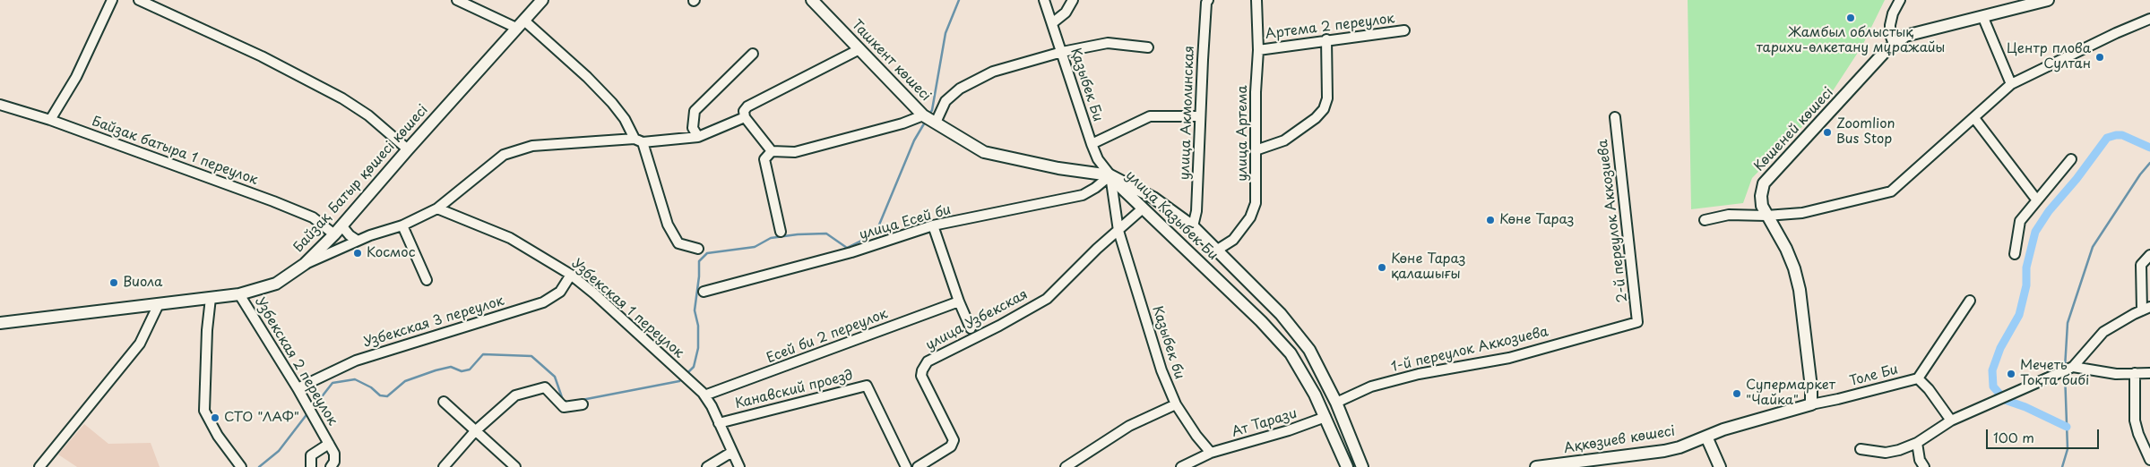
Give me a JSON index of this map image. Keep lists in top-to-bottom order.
{
  "streets": {
    "main road": [
      "Ташкент көшесі",
      "Көшеней көшесі",
      "Байзақ Батыр қөшесі көшесі",
      "улица Казыбек Би",
      "Ақкөзиев көшесі"
    ],
    "street": [
      "Артема 2 переулок",
      "Қазыбек Би",
      "улица Акмолинская",
      "улица Артема",
      "Байзак батыра 1 переулок",
      "2-й переулок Аккозиева",
      "улица Есей би",
      "Узбекская 1 переулок",
      "улица Узбекская",
      "Узбекская 3 переулок",
      "Есей би 2 переулок",
      "Казыбек би",
      "1-й переулок Аккозиева",
      "Узбекская 2 переулок",
      "Толе Би",
      "Канавский проезд",
      "Ат Тарази"
    ]
  },
  "crossings": [
    ["Артема 2 переулок", "улица Артема"],
    ["Ташкент көшесі", "Қазыбек Би"],
    ["Ташкент көшесі", "улица Казыбек Би"],
    ["Ташкент көшесі", "улица Есей би"],
    ["Ташкент көшесі", "Казыбек би"],
    ["Қазыбек Би", "улица Казыбек Би"],
    ["Қазыбек Би", "улица Есей би"],
    ["Қазыбек Би", "Казыбек би"],
    ["улица Акмолинская", "улица Казыбек Би"],
    ["Көшеней көшесі", "Толе Би"],
    ["Көшеней көшесі", "Ақкөзиев көшесі"],
    ["улица Артема", "улица Казыбек Би"],
    ["Байзак батыра 1 переулок", "Байзақ Батыр қөшесі көшесі"],
    ["Байзақ Батыр қөшесі көшесі", "Узбекская 2 переулок"],
    ["улица Казыбек Би", "улица Есей би"],
    ["улица Казыбек Би", "Казыбек би"],
    ["улица Казыбек Би", "1-й переулок Аккозиева"],
    ["улица Казыбек Би", "Ат Тарази"],
    ["2-й переулок Аккозиева", "1-й переулок Аккозиева"],
    ["улица Есей би", "Казыбек би"],
    ["Узбекская 1 переулок", "Узбекская 3 переулок"],
    ["Узбекская 1 переулок", "Есей би 2 переулок"],
    ["улица Узбекская", "Казыбек би"],
    ["Узбекская 3 переулок", "Узбекская 2 переулок"],
    ["Казыбек би", "Ат Тарази"],
    ["Толе Би", "Ақкөзиев көшесі"]
  ],
  "places": [
    "Жамбыл облыстық тарихи-өлкетану мұражайы",
    "Центр плова Султан",
    "Zoomlion Bus Stop",
    "Көне Тараз",
    "Космос",
    "Көне Тараз қалашығы",
    "Виола",
    "Мечеть Тоқта бибі",
    "Супермаркет \"Чайка\"",
    "СТО \"ЛАФ\""
  ],
  "scale_bar": "100 m"
}
